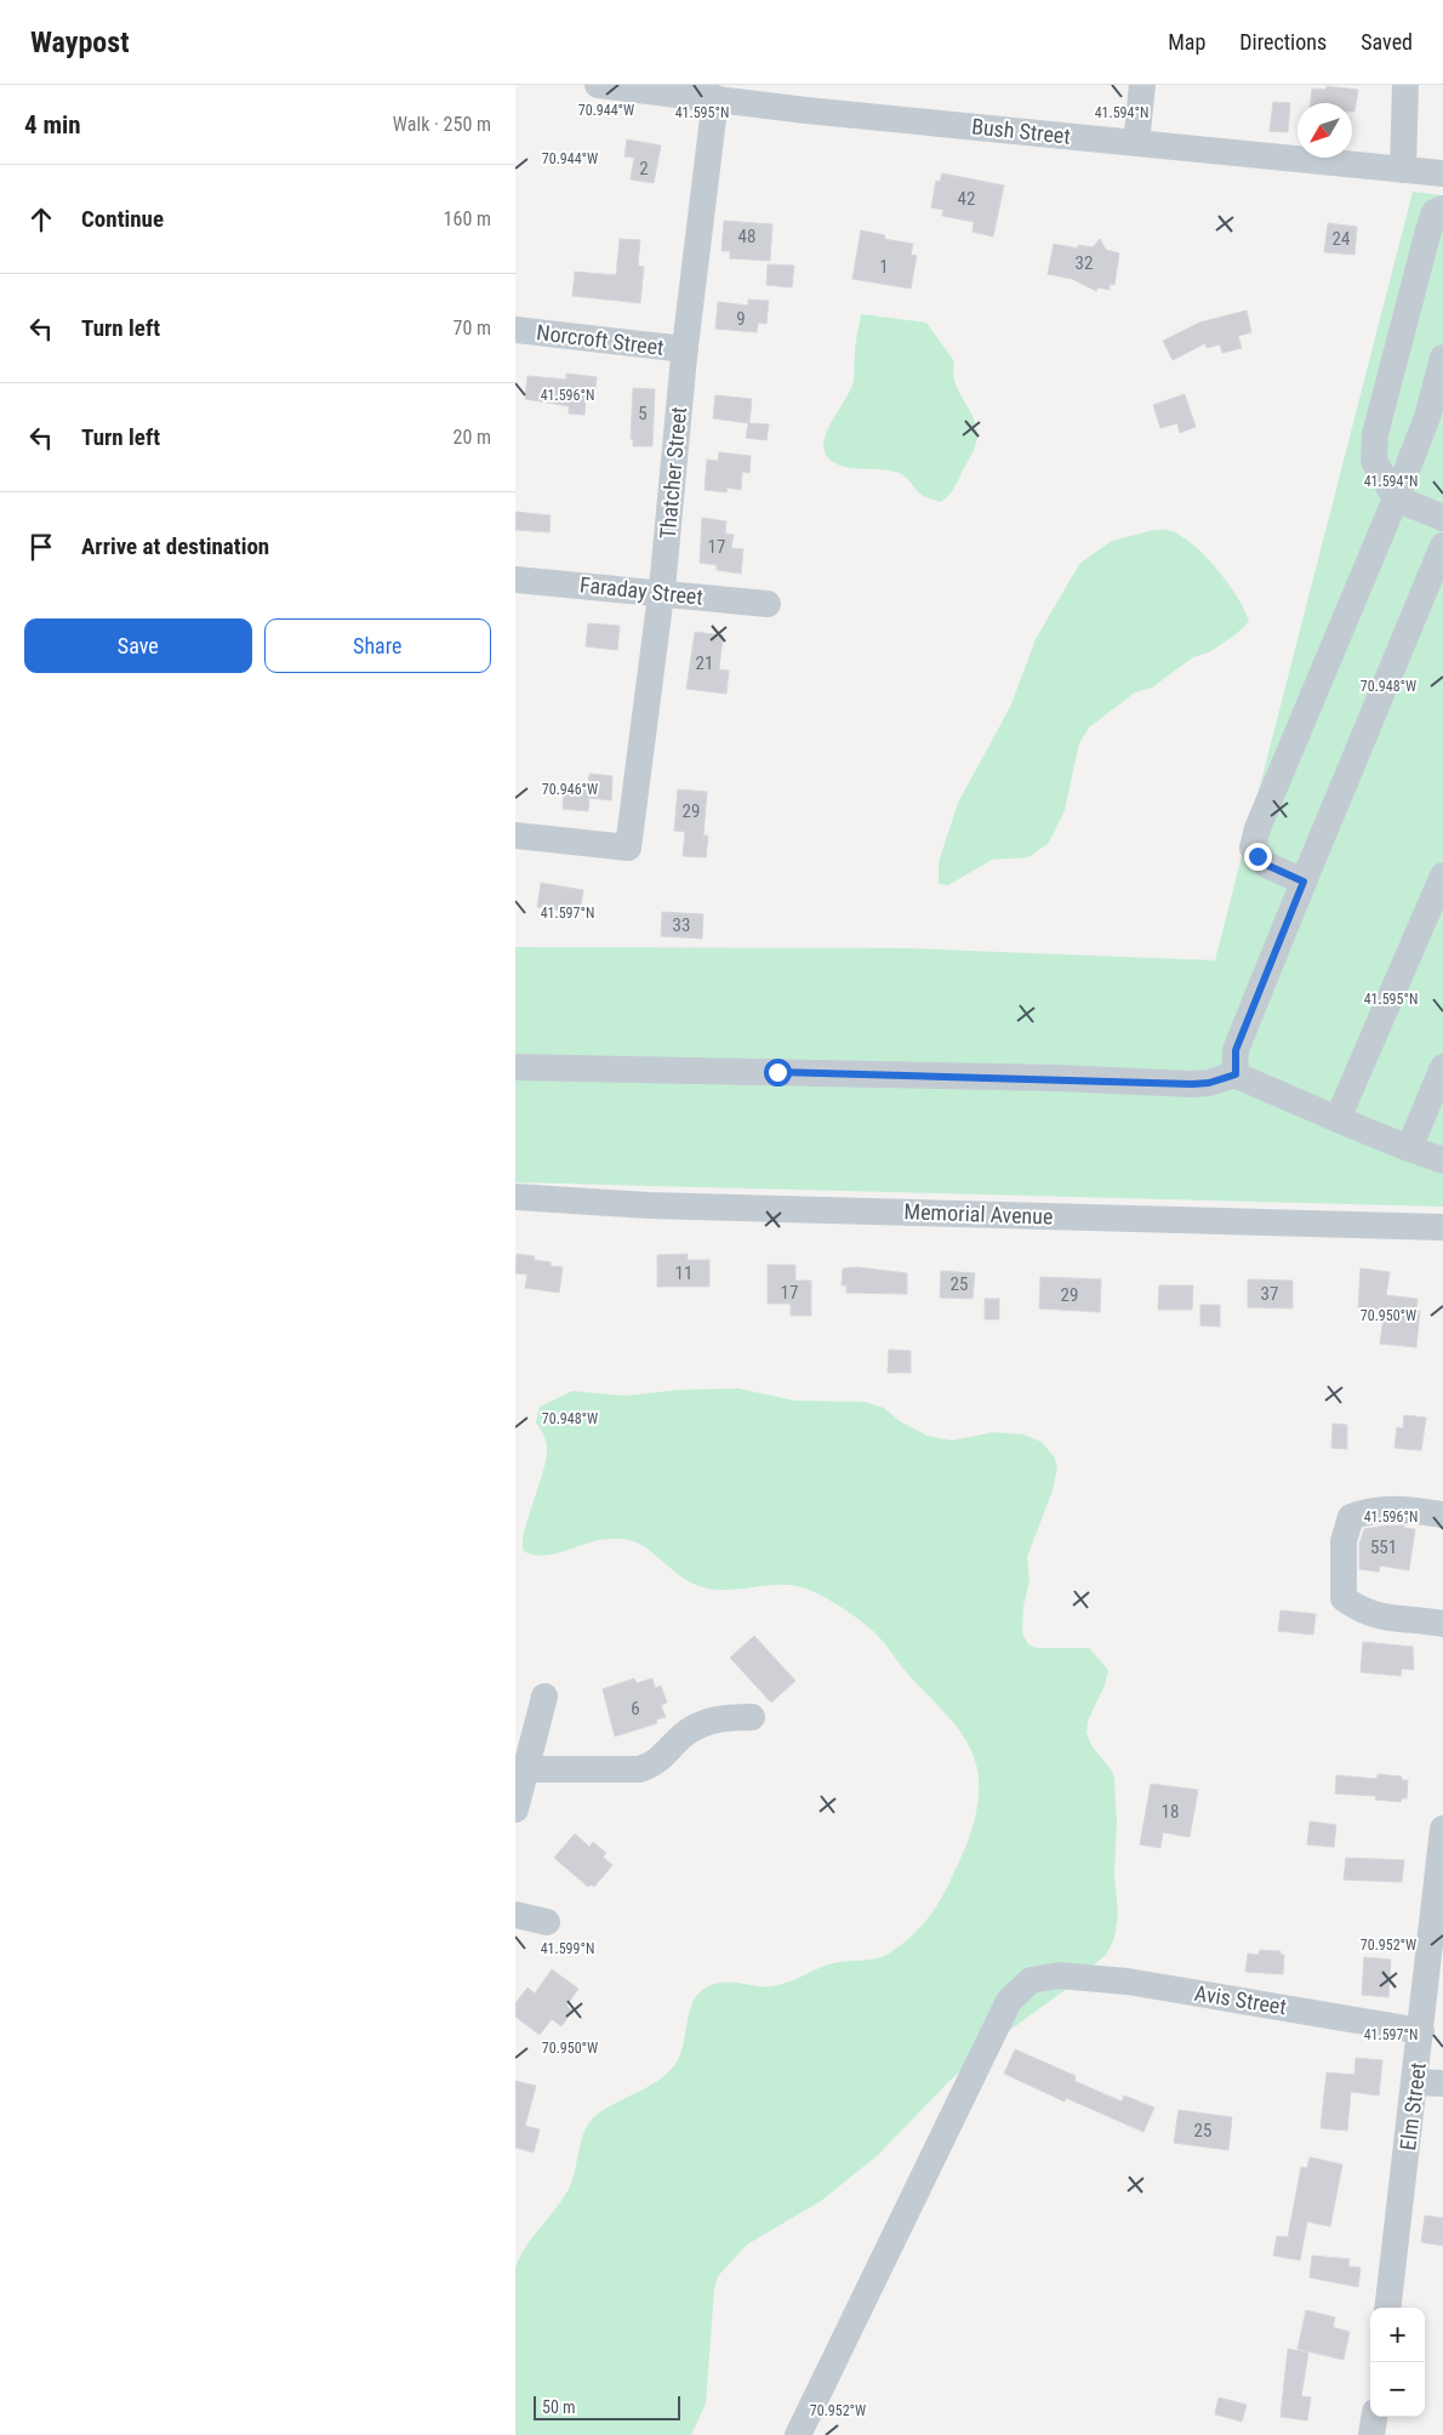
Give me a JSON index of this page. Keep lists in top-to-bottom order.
{
  "streets": {
    "street": [
      "Bush Street",
      "Norcroft Street",
      "Thatcher Street",
      "Faraday Street",
      "Memorial Avenue",
      "Avis Street",
      "Elm Street"
    ]
  },
  "crossings": [
    ["Bush Street", "Thatcher Street"],
    ["Norcroft Street", "Thatcher Street"],
    ["Thatcher Street", "Faraday Street"],
    ["Avis Street", "Elm Street"]
  ],
  "house_numbers": [
    "2",
    "42",
    "48",
    "24",
    "32",
    "1",
    "9",
    "5",
    "17",
    "21",
    "29",
    "33",
    "11",
    "25",
    "17",
    "37",
    "29",
    "551",
    "6",
    "18",
    "25"
  ],
  "scale_bar": "50 m",
  "north": "bottom left",
  "page": {
    "header": "Waypost",
    "nav": ["Map", "Directions", "Saved"],
    "heading": ["4 min", "Walk · 250 m"],
    "list": [
      ["Continue", "160 m"],
      ["Turn left", "70 m"],
      ["Turn left", "20 m"],
      "Arrive at destination"
    ],
    "buttons": ["Save", "Share"],
    "map_buttons": ["+", "−"],
    "scale": "50 m"
  },
  "coordinates": [
    "70.944°W",
    "41.595°N",
    "41.594°N",
    "41.596°N",
    "70.948°W",
    "70.946°W",
    "41.597°N",
    "70.950°W",
    "70.952°W",
    "41.599°N"
  ]
}
